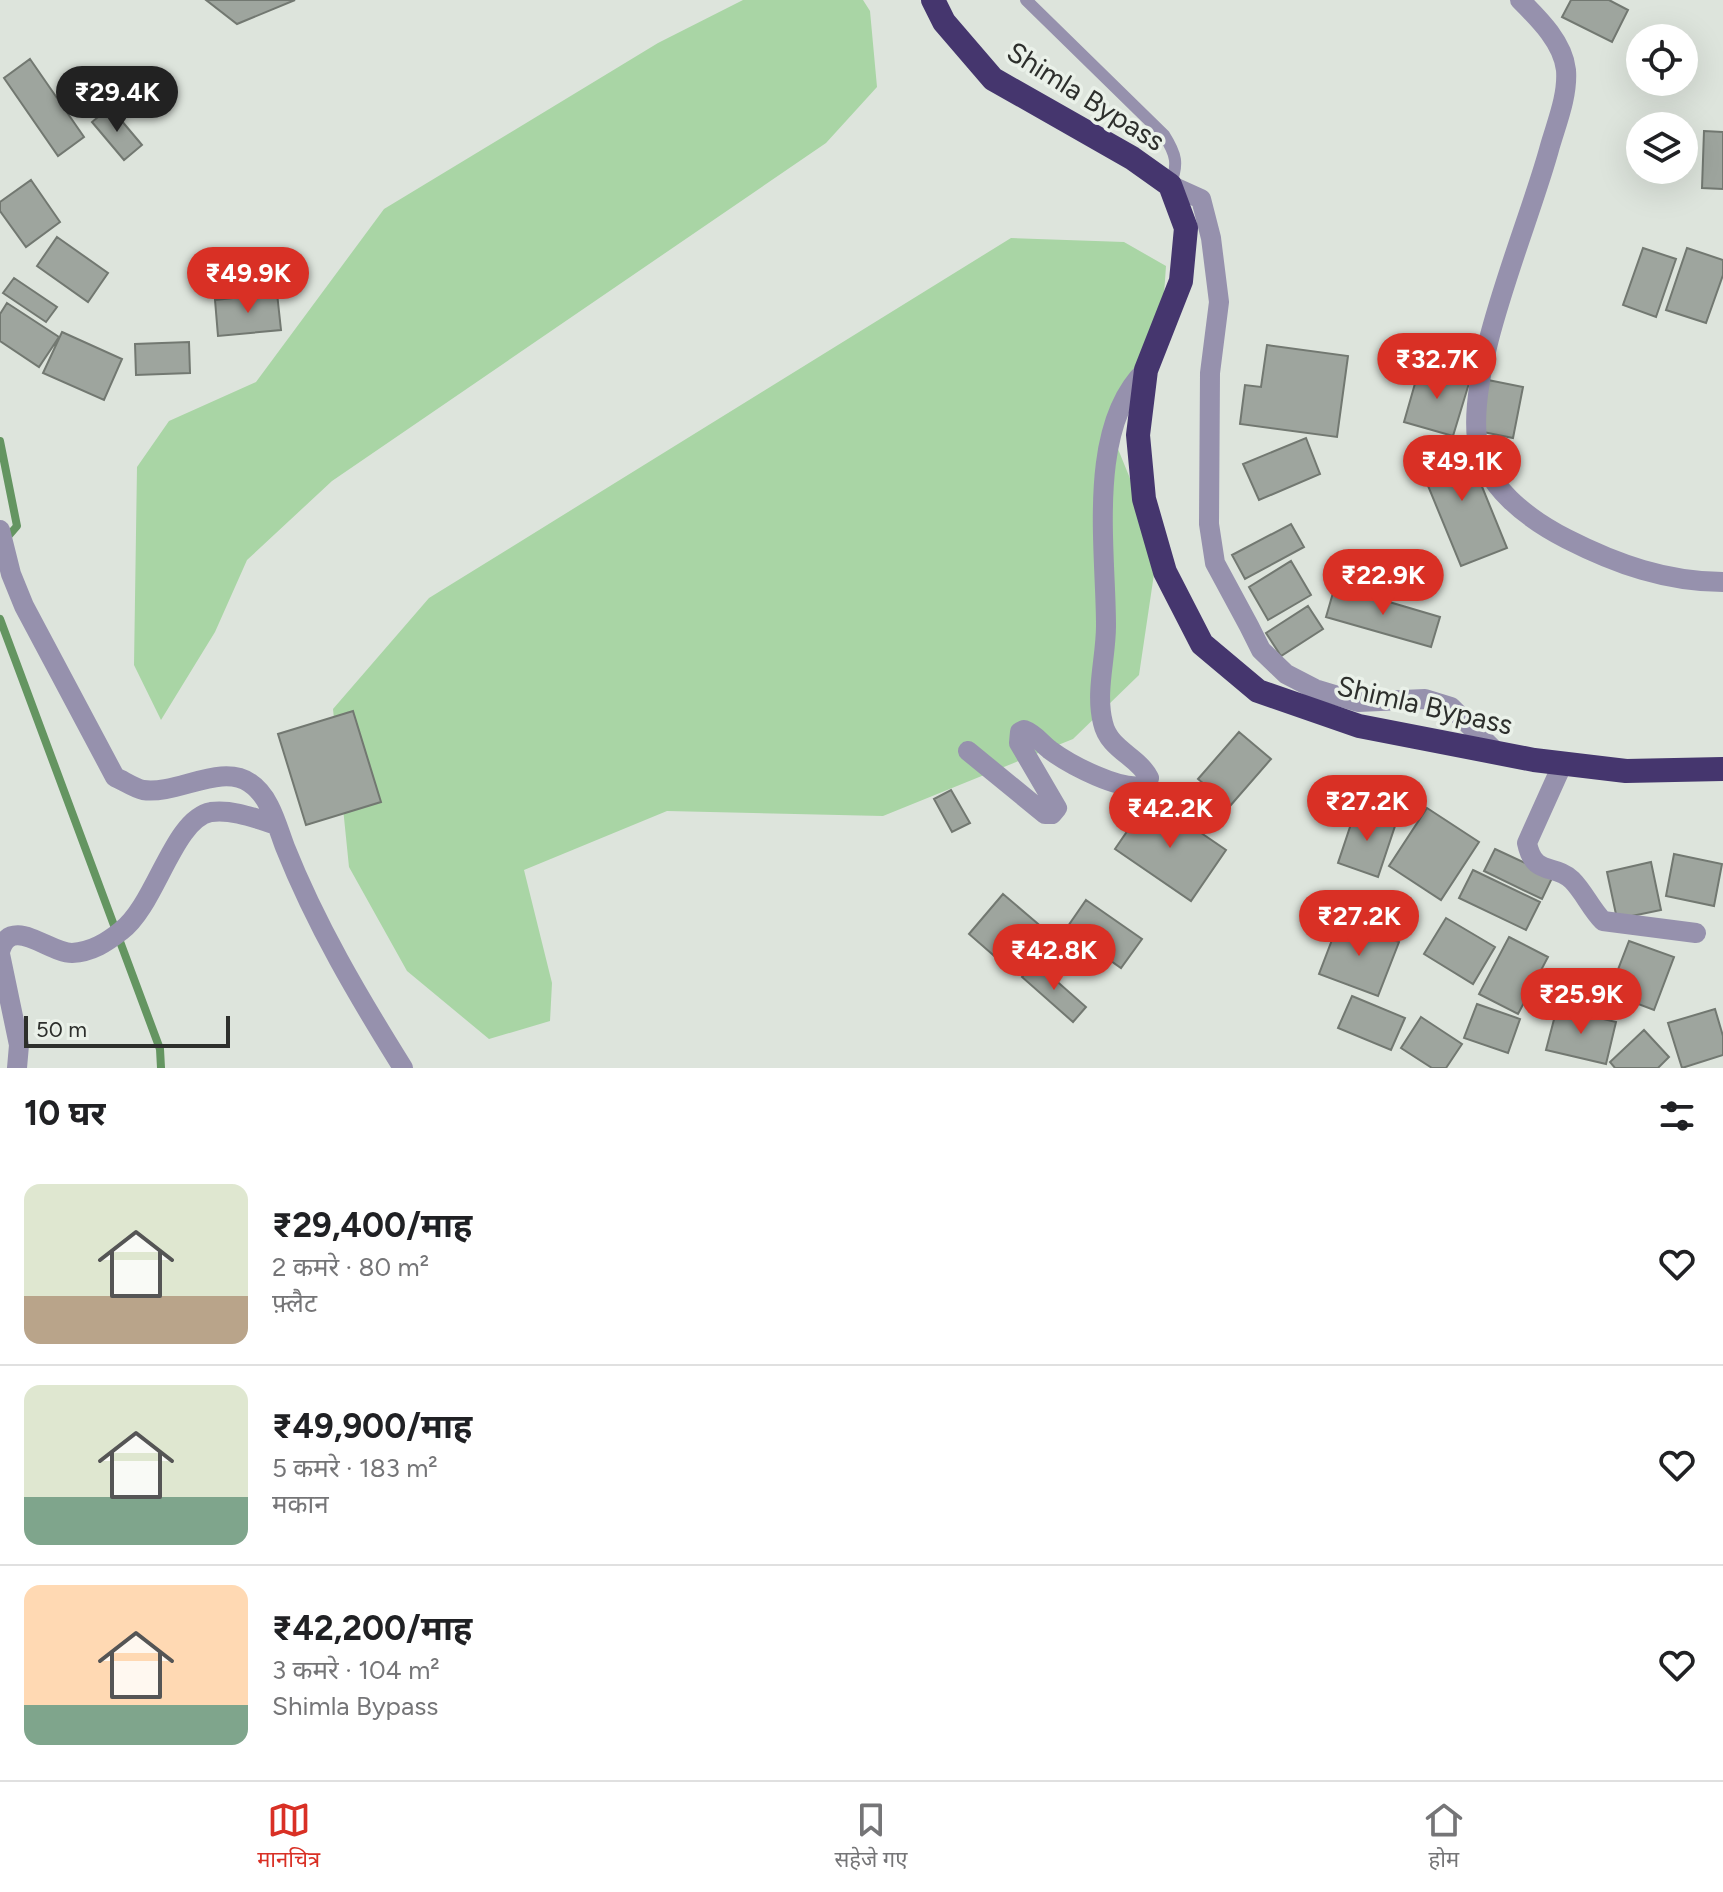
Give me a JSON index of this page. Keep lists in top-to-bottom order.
{
  "streets": {
    "highway": ["Shimla Bypass"]
  },
  "scale_bar": "50 m",
  "page": {
    "price": [
      "₹29.4K",
      "₹49.9K",
      "₹32.7K",
      "₹49.1K",
      "₹22.9K",
      "₹27.2K",
      "₹42.2K",
      "₹27.2K",
      "₹42.8K",
      "₹25.9K"
    ],
    "scale": "50 m",
    "heading": "10 घर",
    "list": [
      {
        "name": "₹29,400/माह",
        "note": "2 कमरे · 80 m² · फ़्लैट"
      },
      {
        "name": "₹49,900/माह",
        "note": "5 कमरे · 183 m² · मकान"
      },
      {
        "name": "₹42,200/माह",
        "note": "3 कमरे · 104 m² · Shimla Bypass"
      }
    ],
    "tabs": ["मानचित्र", "सहेजे गए", "होम"]
  }
}
